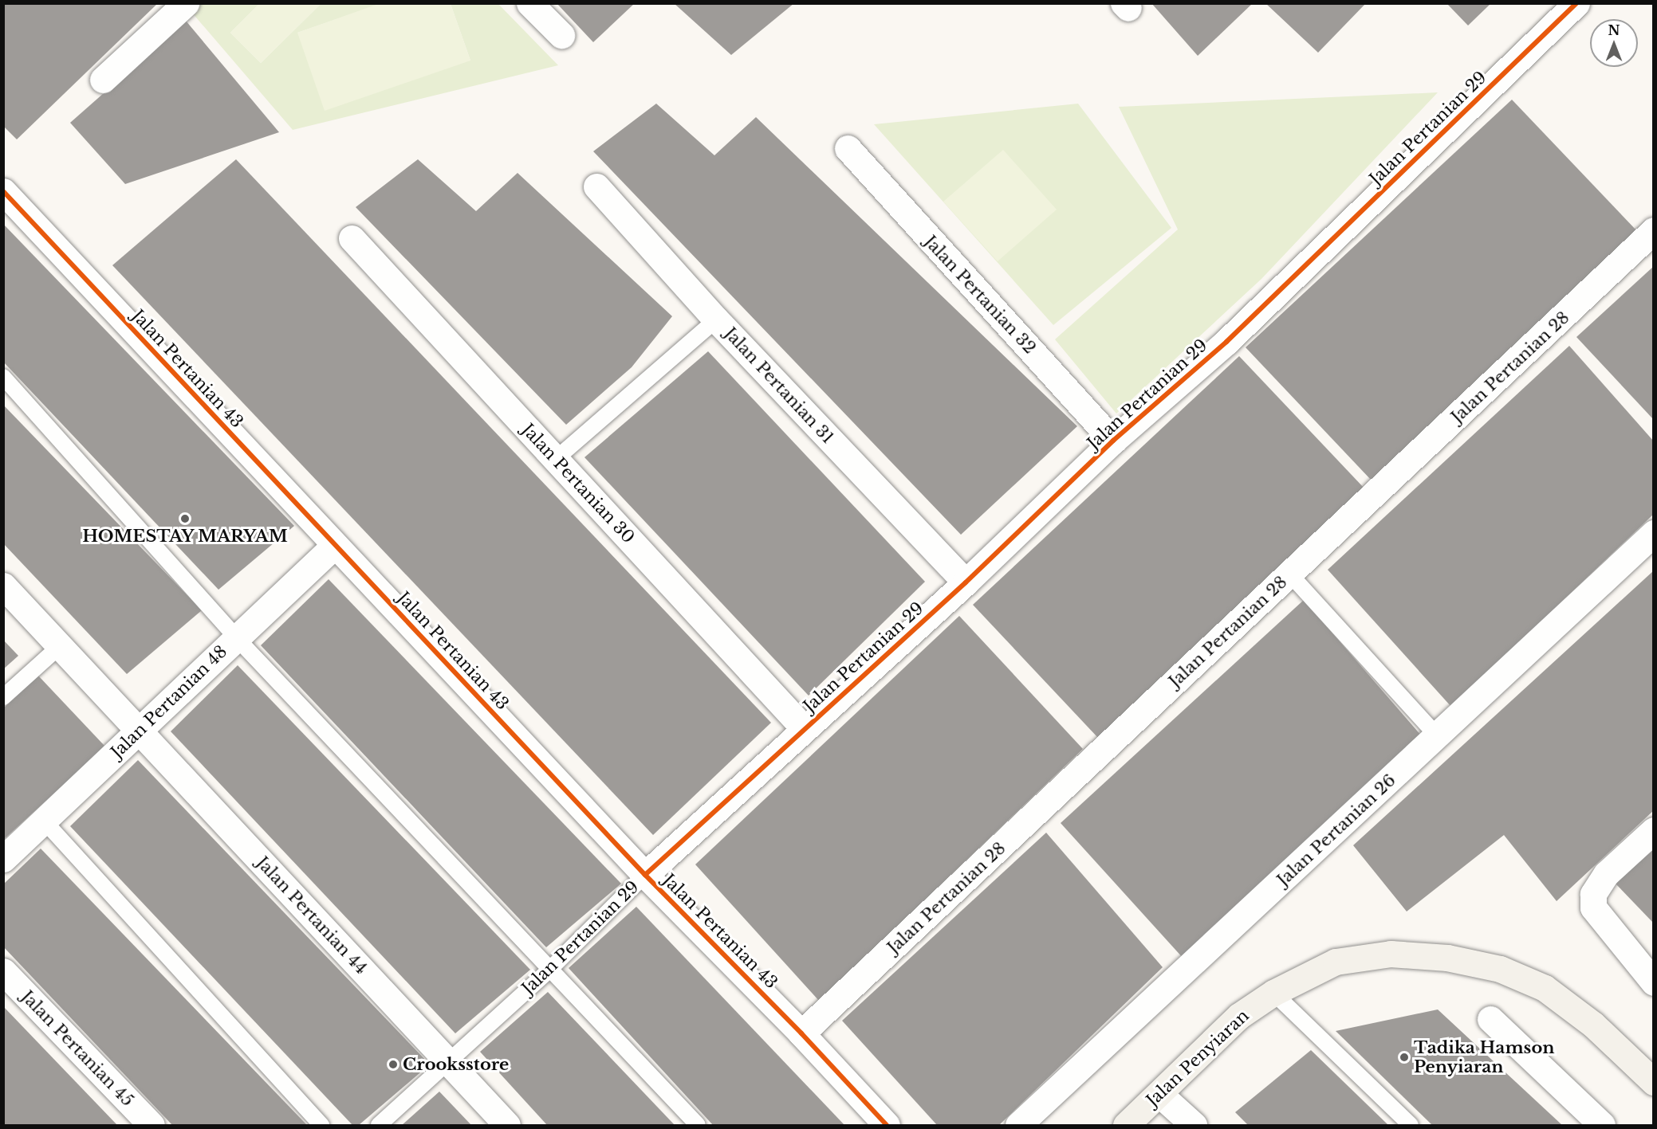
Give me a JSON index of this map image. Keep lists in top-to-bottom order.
{
  "streets": {
    "street": [
      "Jalan Pertanian 29",
      "Jalan Pertanian 32",
      "Jalan Pertanian 28",
      "Jalan Pertanian 43",
      "Jalan Pertanian 31",
      "Jalan Pertanian 30",
      "Jalan Pertanian 48",
      "Jalan Pertanian 26",
      "Jalan Pertanian 44",
      "Jalan Pertanian 45",
      "Jalan Penyiaran"
    ]
  },
  "crossings": [
    ["Jalan Pertanian 29", "Jalan Pertanian 32"],
    ["Jalan Pertanian 29", "Jalan Pertanian 43"],
    ["Jalan Pertanian 29", "Jalan Pertanian 31"],
    ["Jalan Pertanian 29", "Jalan Pertanian 30"],
    ["Jalan Pertanian 29", "Jalan Pertanian 44"],
    ["Jalan Pertanian 28", "Jalan Pertanian 43"],
    ["Jalan Pertanian 43", "Jalan Pertanian 48"],
    ["Jalan Pertanian 48", "Jalan Pertanian 44"]
  ],
  "places": ["HOMESTAY MARYAM", "Tadika Hamson Penyiaran", "Crooksstore"],
  "north": "top"
}
